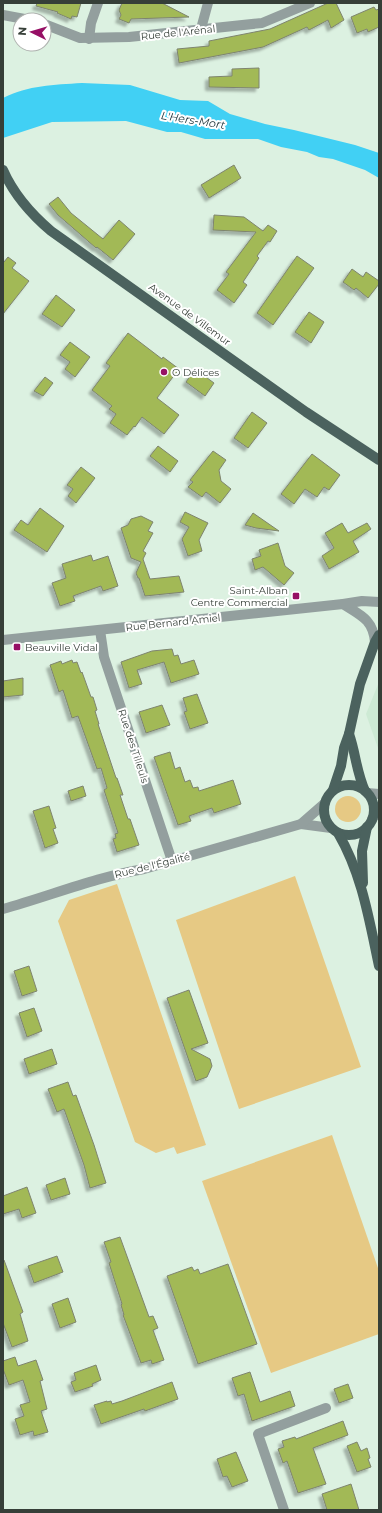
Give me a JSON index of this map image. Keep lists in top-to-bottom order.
{
  "streets": {
    "main road": ["Avenue de Villemur"],
    "street": [
      "Rue de l'Arénal",
      "Rue Bernard Amiel",
      "Rue des Tilleuls",
      "Rue de l'Égalité"
    ]
  },
  "crossings": [
    ["Rue Bernard Amiel", "Rue des Tilleuls"],
    ["Rue des Tilleuls", "Rue de l'Égalité"]
  ],
  "water": ["L'Hers-Mort"],
  "places": {
    "other": ["O Délices"],
    "transit": ["Saint-Alban Centre Commercial", "Beauville Vidal"]
  },
  "north": "left"
}
